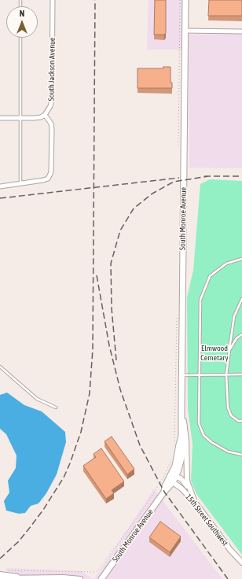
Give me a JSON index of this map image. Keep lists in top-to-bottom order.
{
  "streets": {
    "main road": ["South Monroe Avenue"],
    "street": ["South Jackson Avenue", "15th Street Southwest"]
  },
  "crossings": [
    ["South Monroe Avenue", "15th Street Southwest"]
  ],
  "parks": ["Elmwood Cemetary"],
  "north": "top"
}
